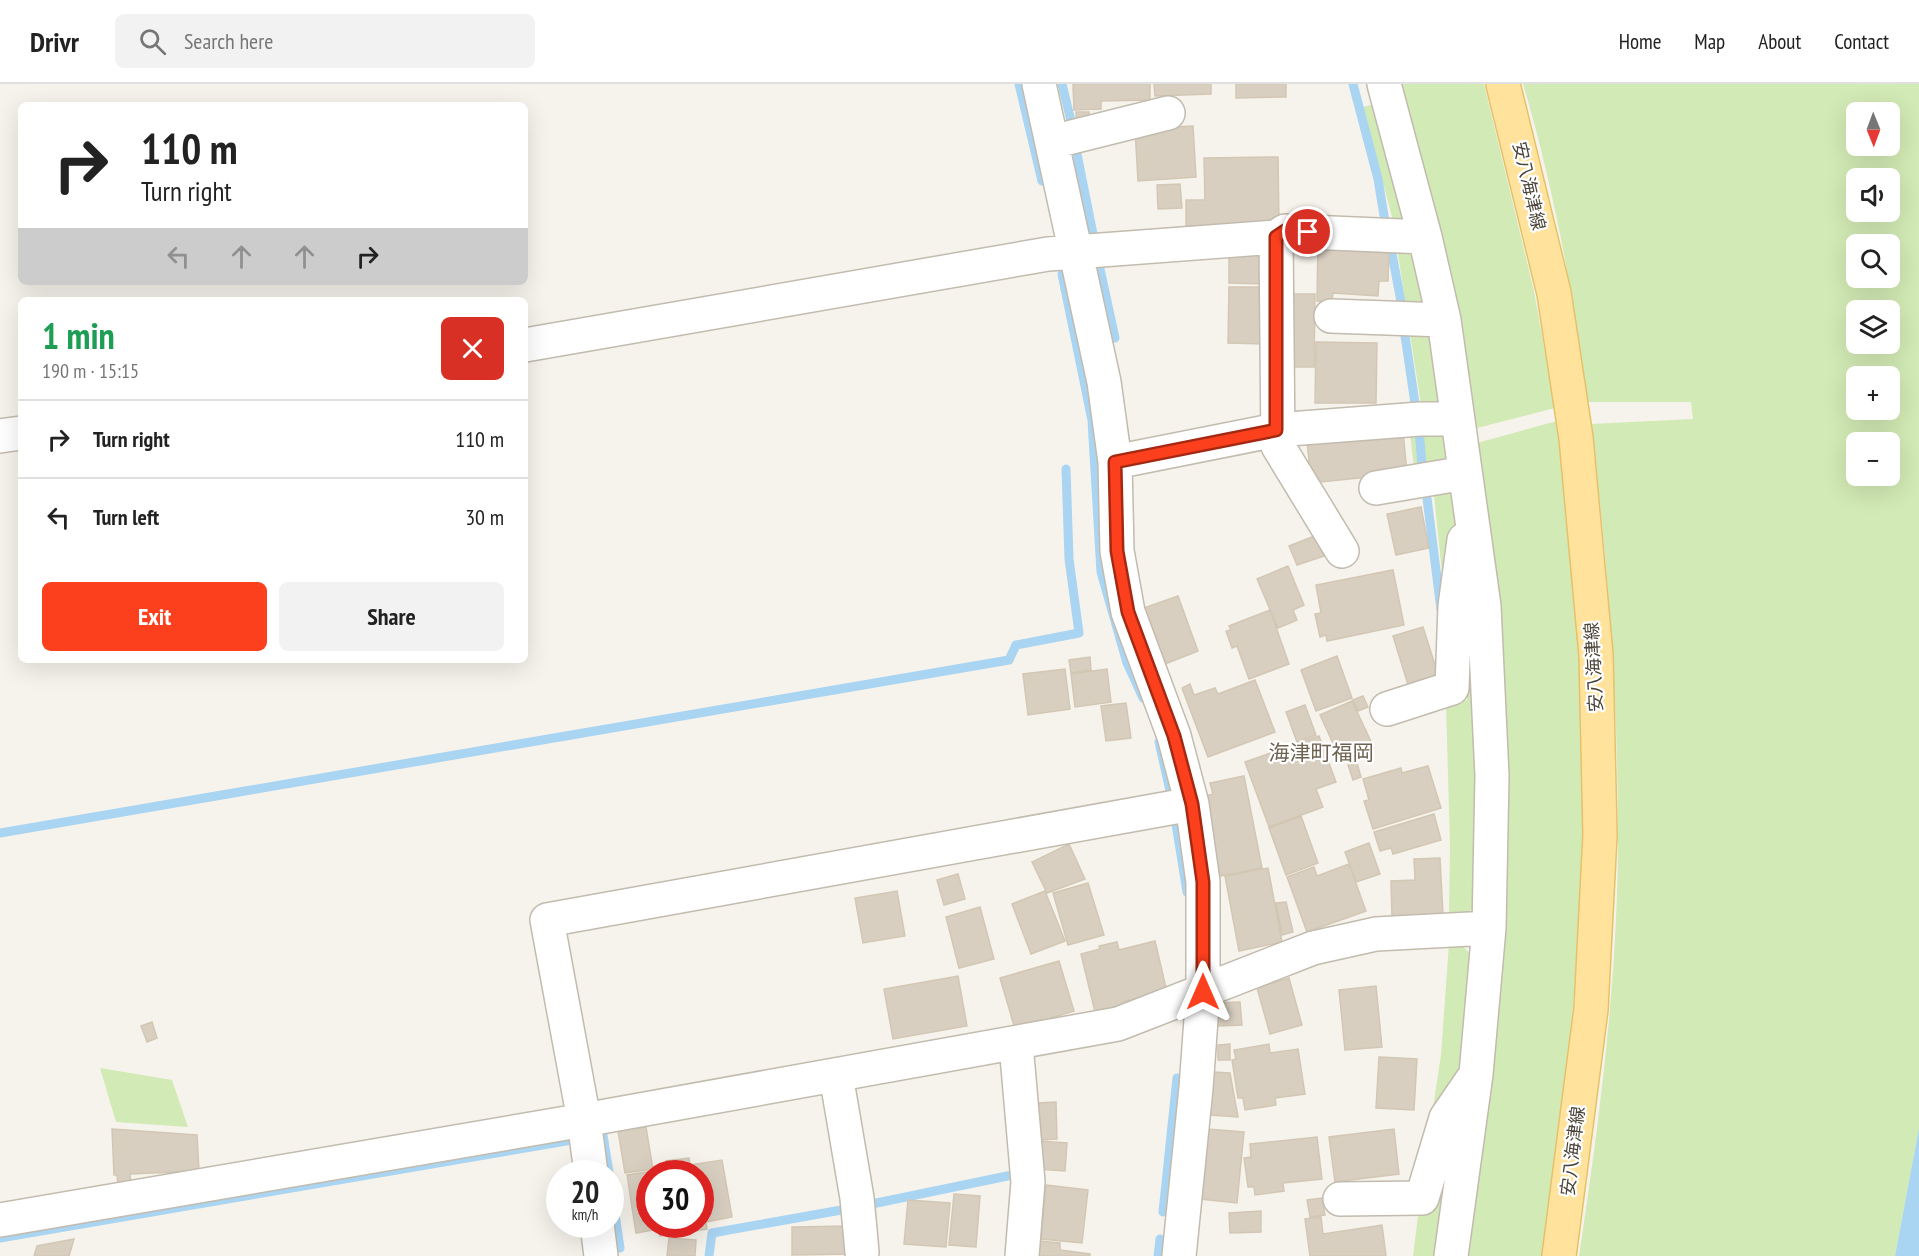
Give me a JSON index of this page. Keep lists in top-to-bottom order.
{
  "streets": {
    "main road": ["安八海津線"]
  },
  "districts": ["海津町福岡"],
  "north": "bottom",
  "page": {
    "header": "Drivr",
    "search": "Search here",
    "nav": [
      "Home",
      "Map",
      "About",
      "Contact"
    ],
    "map_buttons": ["+", "−"],
    "turn": ["110 m", "Turn right"],
    "heading": ["1 min", "190 m · 15:15"],
    "list": [
      {
        "name": "Turn right",
        "value": "110 m"
      },
      {
        "name": "Turn left",
        "value": "30 m"
      }
    ],
    "buttons": ["Exit", "Share"],
    "speed": "20 km/h",
    "limit": "30"
  }
}
